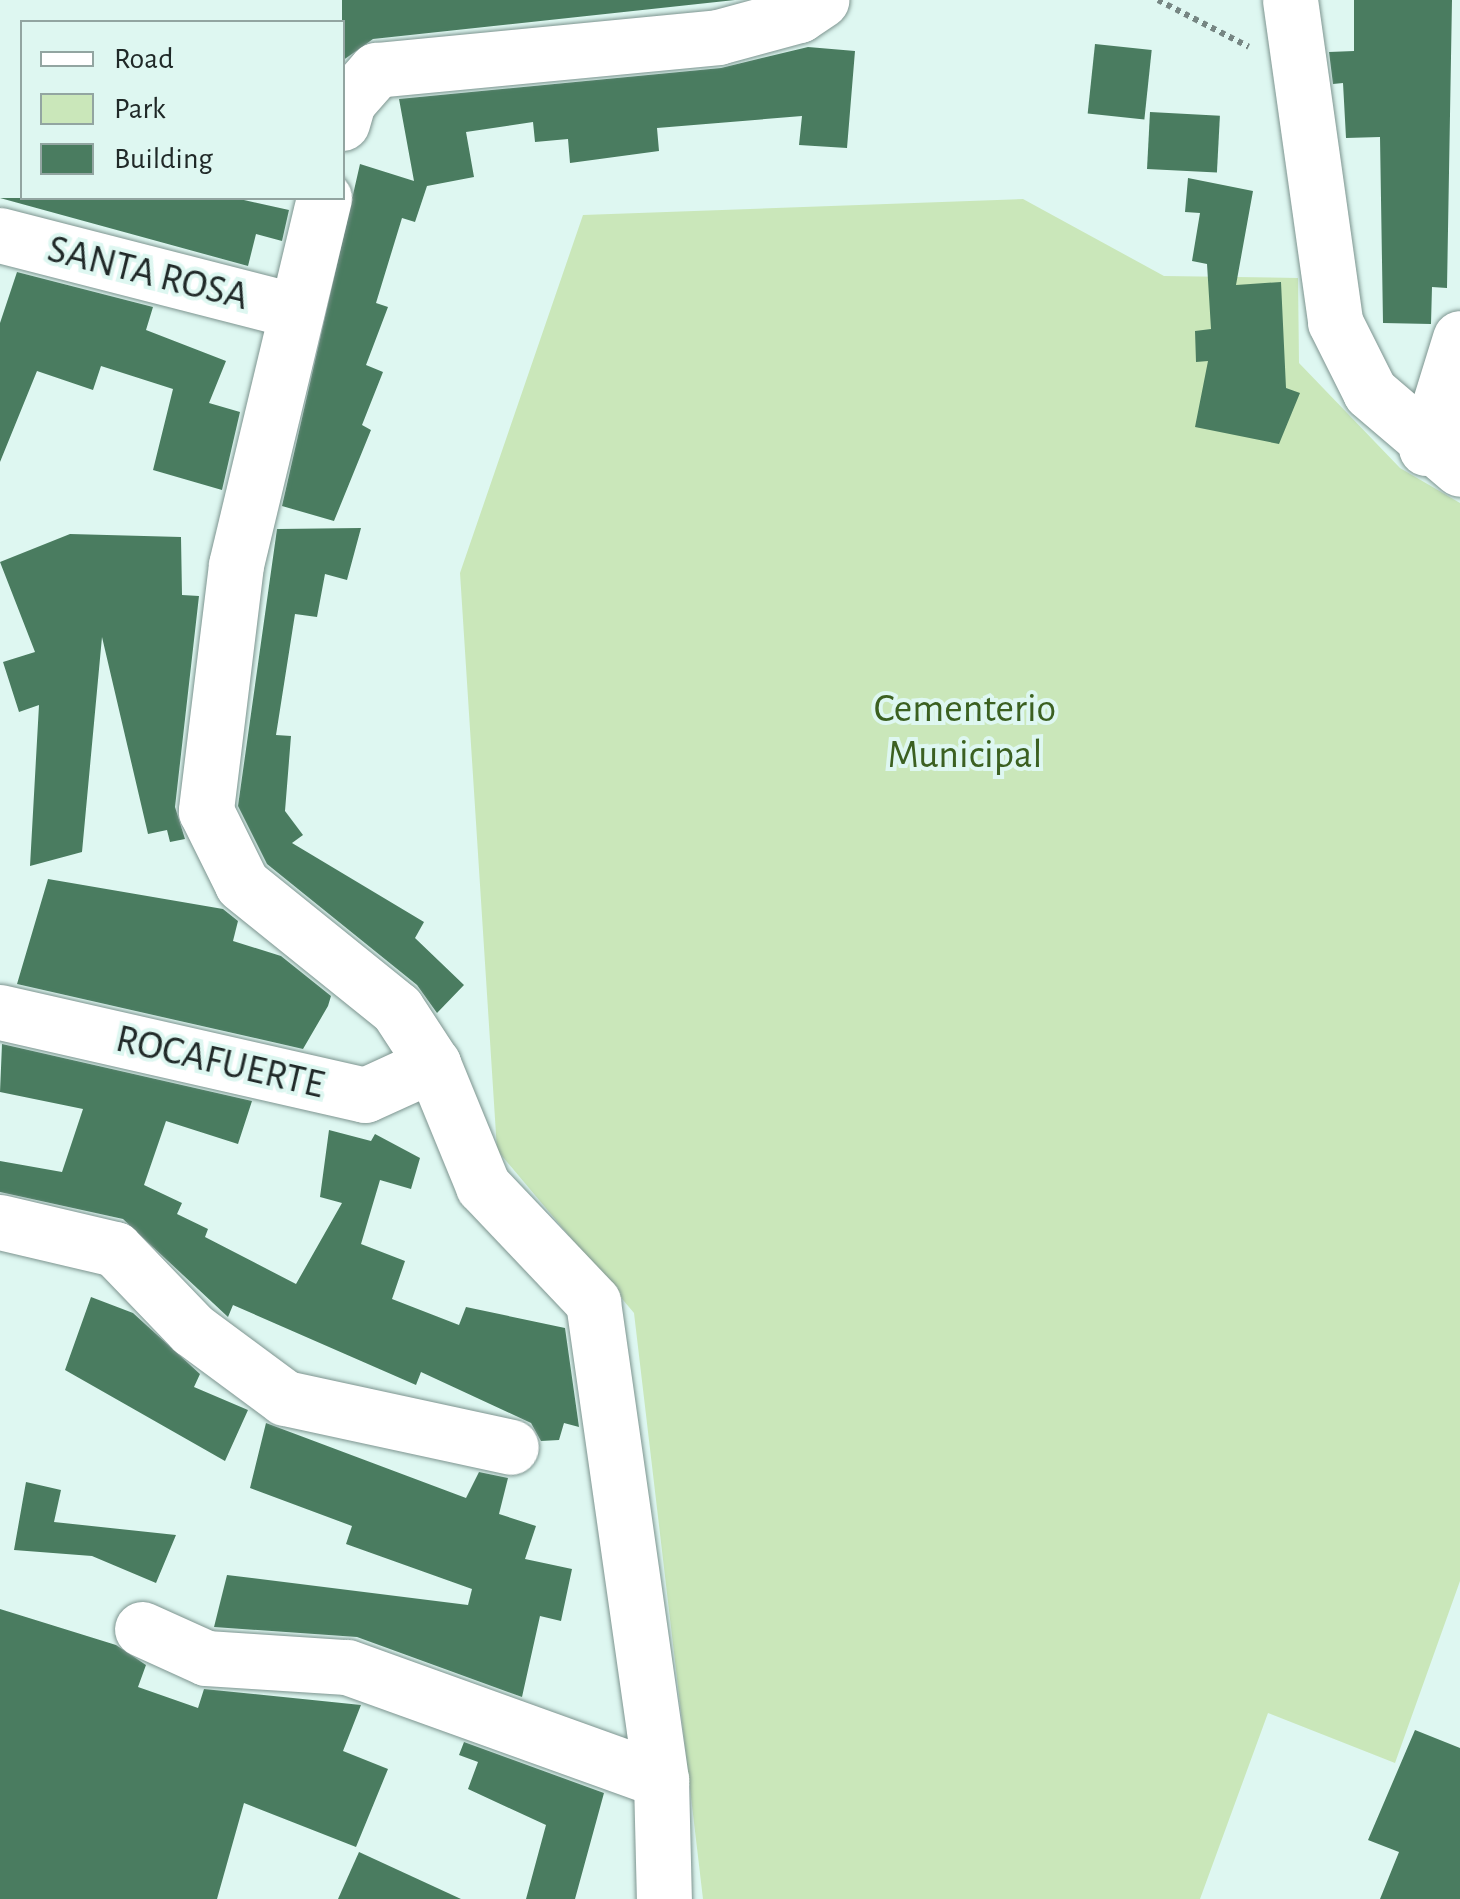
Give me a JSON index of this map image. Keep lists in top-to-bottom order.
{
  "streets": {
    "street": ["SANTA ROSA", "ROCAFUERTE"]
  },
  "parks": ["Cementerio Municipal"],
  "legend": ["Road", "Park", "Building"]
}
